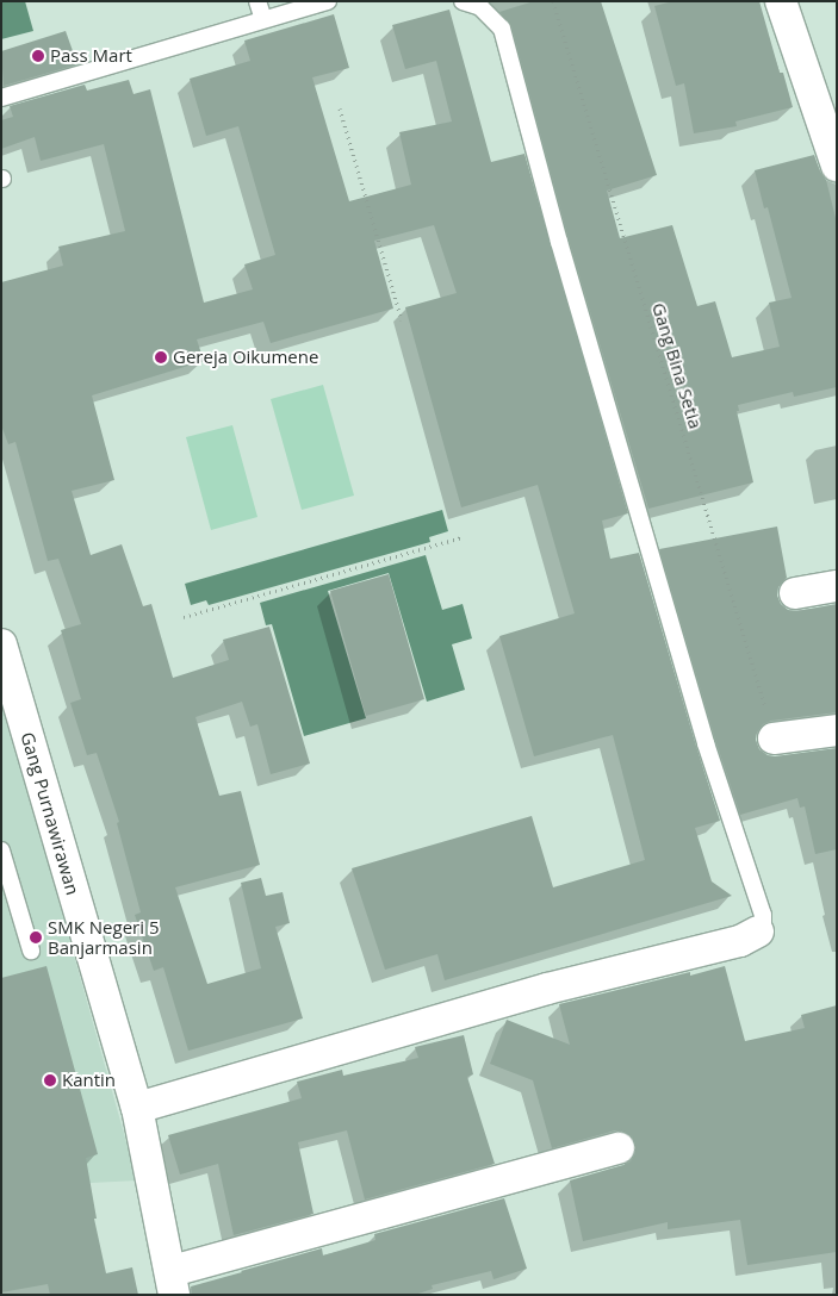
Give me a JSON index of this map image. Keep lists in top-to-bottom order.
{
  "streets": {
    "street": ["Gang Purnawirawan"],
    "path": ["Gang Bina Setia"]
  },
  "places": [
    "Pass Mart",
    "Gereja Oikumene",
    "SMK Negeri 5 Banjarmasin",
    "Kantin"
  ]
}
